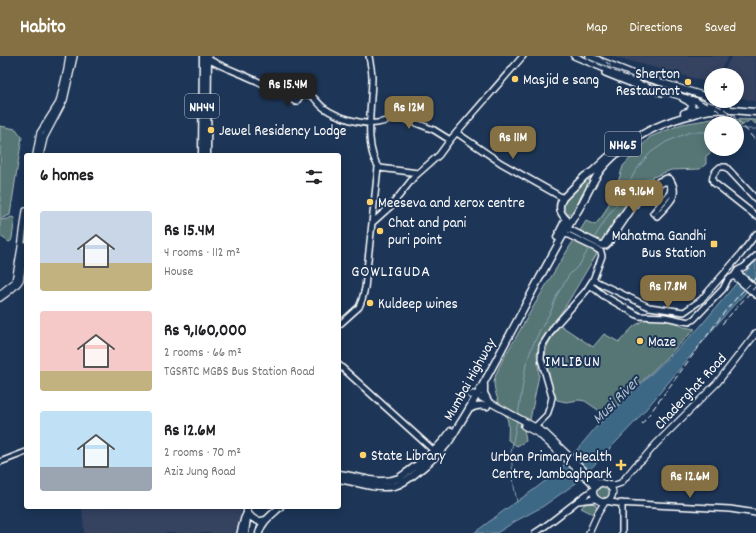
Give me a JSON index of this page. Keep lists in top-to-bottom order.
{
  "streets": {
    "highway": ["NH44", "NH65", "Mumbai Highway"],
    "main road": ["Chaderghat Road"]
  },
  "districts": ["GOWLIGUDA", "IMLIBUN"],
  "water": ["Musi River"],
  "places": {
    "other": [
      "Masjid e sang",
      "Sherton Restaurant",
      "Jewel Residency Lodge",
      "Meeseva and xerox centre",
      "Chat and pani puri point",
      "Kuldeep wines",
      "Maze",
      "State Library"
    ],
    "transit": ["Mahatma Gandhi Bus Station"],
    "health": ["Urban Primary Health Centre, Jambaghpark"]
  },
  "page": {
    "header": "Habito",
    "nav": ["Map", "Directions", "Saved"],
    "map_buttons": ["+", "−"],
    "price": [
      "Rs 15.4M",
      "Rs 12M",
      "Rs 11M",
      "Rs 9.16M",
      "Rs 17.8M",
      "Rs 12.6M"
    ],
    "heading": "6 homes",
    "list": [
      {
        "name": "Rs 15.4M",
        "note": "4 rooms · 112 m² · House"
      },
      {
        "name": "Rs 9,160,000",
        "note": "2 rooms · 66 m² · TGSRTC MGBS Bus Station Road"
      },
      {
        "name": "Rs 12.6M",
        "note": "2 rooms · 70 m² · Aziz Jung Road"
      }
    ]
  }
}
